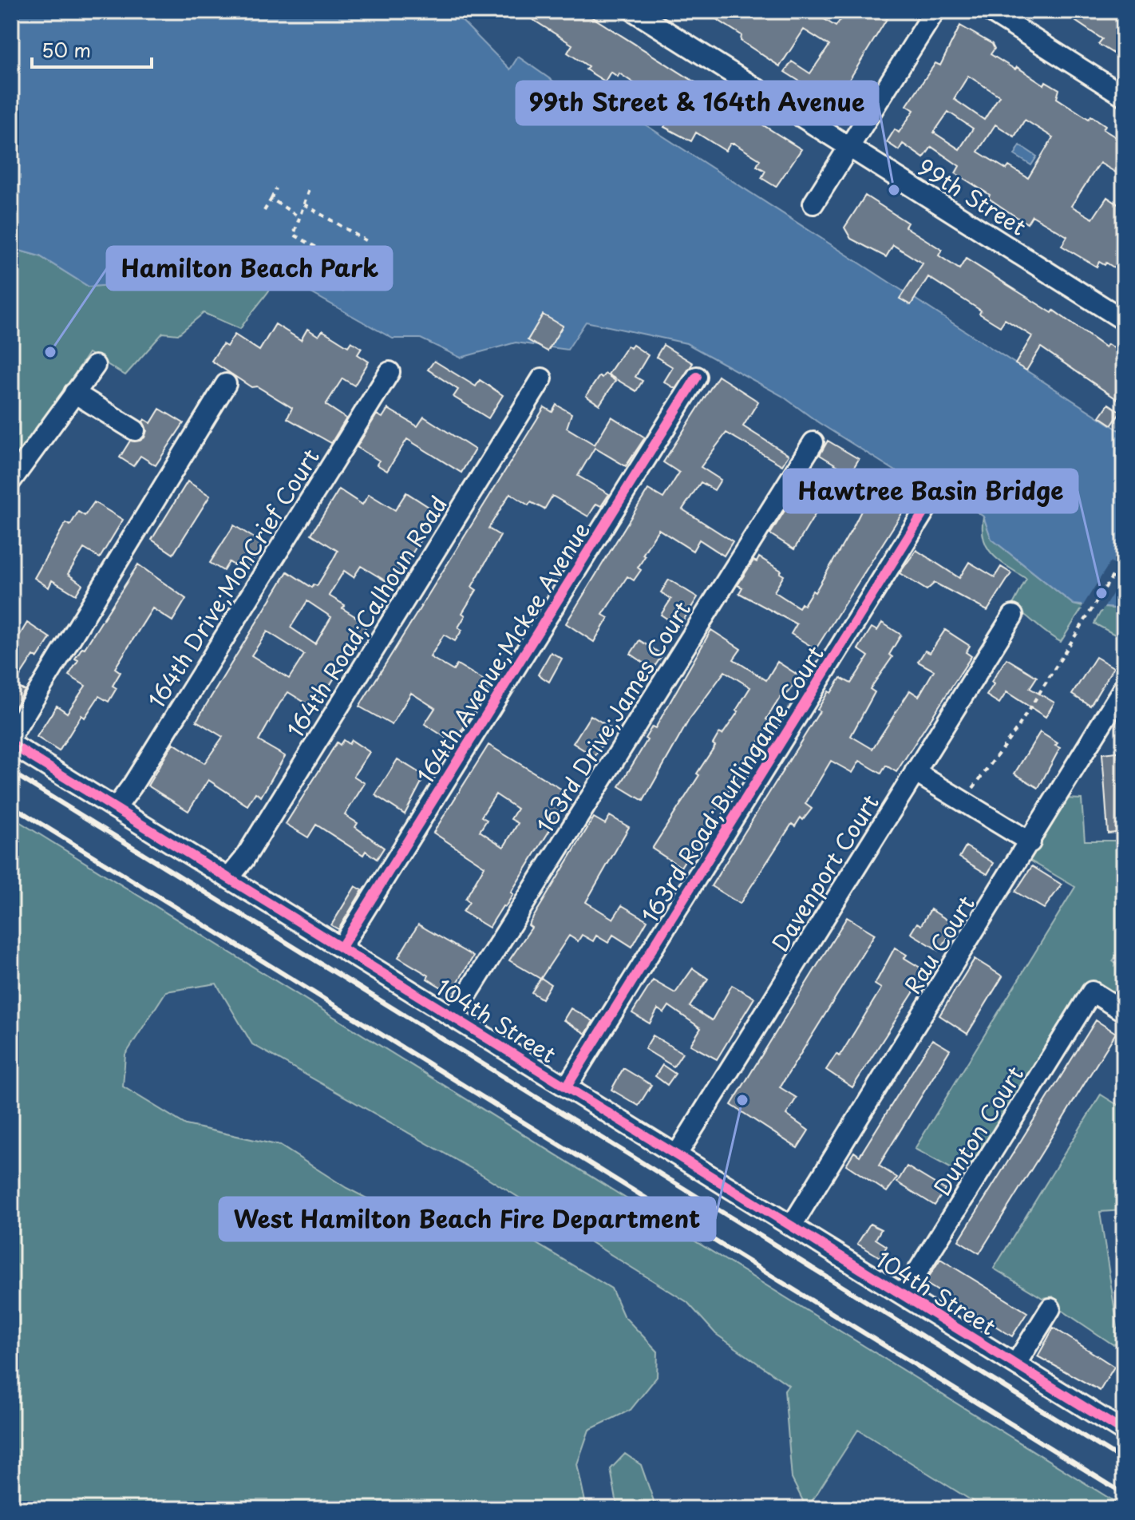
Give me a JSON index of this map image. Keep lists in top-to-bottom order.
{
  "streets": {
    "street": [
      "99th Street",
      "164th Drive;MonCrief Court",
      "164th Road;Calhoun Road",
      "164th Avenue;Mckee Avenue",
      "163rd Drive;James Court",
      "163rd Road;Burlingame Court",
      "Davenport Court",
      "Rau Court",
      "104th Street",
      "Dunton Court"
    ]
  },
  "crossings": [
    ["164th Drive;MonCrief Court", "104th Street"],
    ["164th Road;Calhoun Road", "104th Street"],
    ["164th Avenue;Mckee Avenue", "104th Street"],
    ["163rd Drive;James Court", "104th Street"],
    ["163rd Road;Burlingame Court", "104th Street"],
    ["Davenport Court", "104th Street"],
    ["Rau Court", "104th Street"],
    ["104th Street", "Dunton Court"]
  ],
  "places": [
    "99th Street & 164th Avenue",
    "Hamilton Beach Park",
    "Hawtree Basin Bridge",
    "West Hamilton Beach Fire Department"
  ],
  "scale_bar": "50 m"
}
